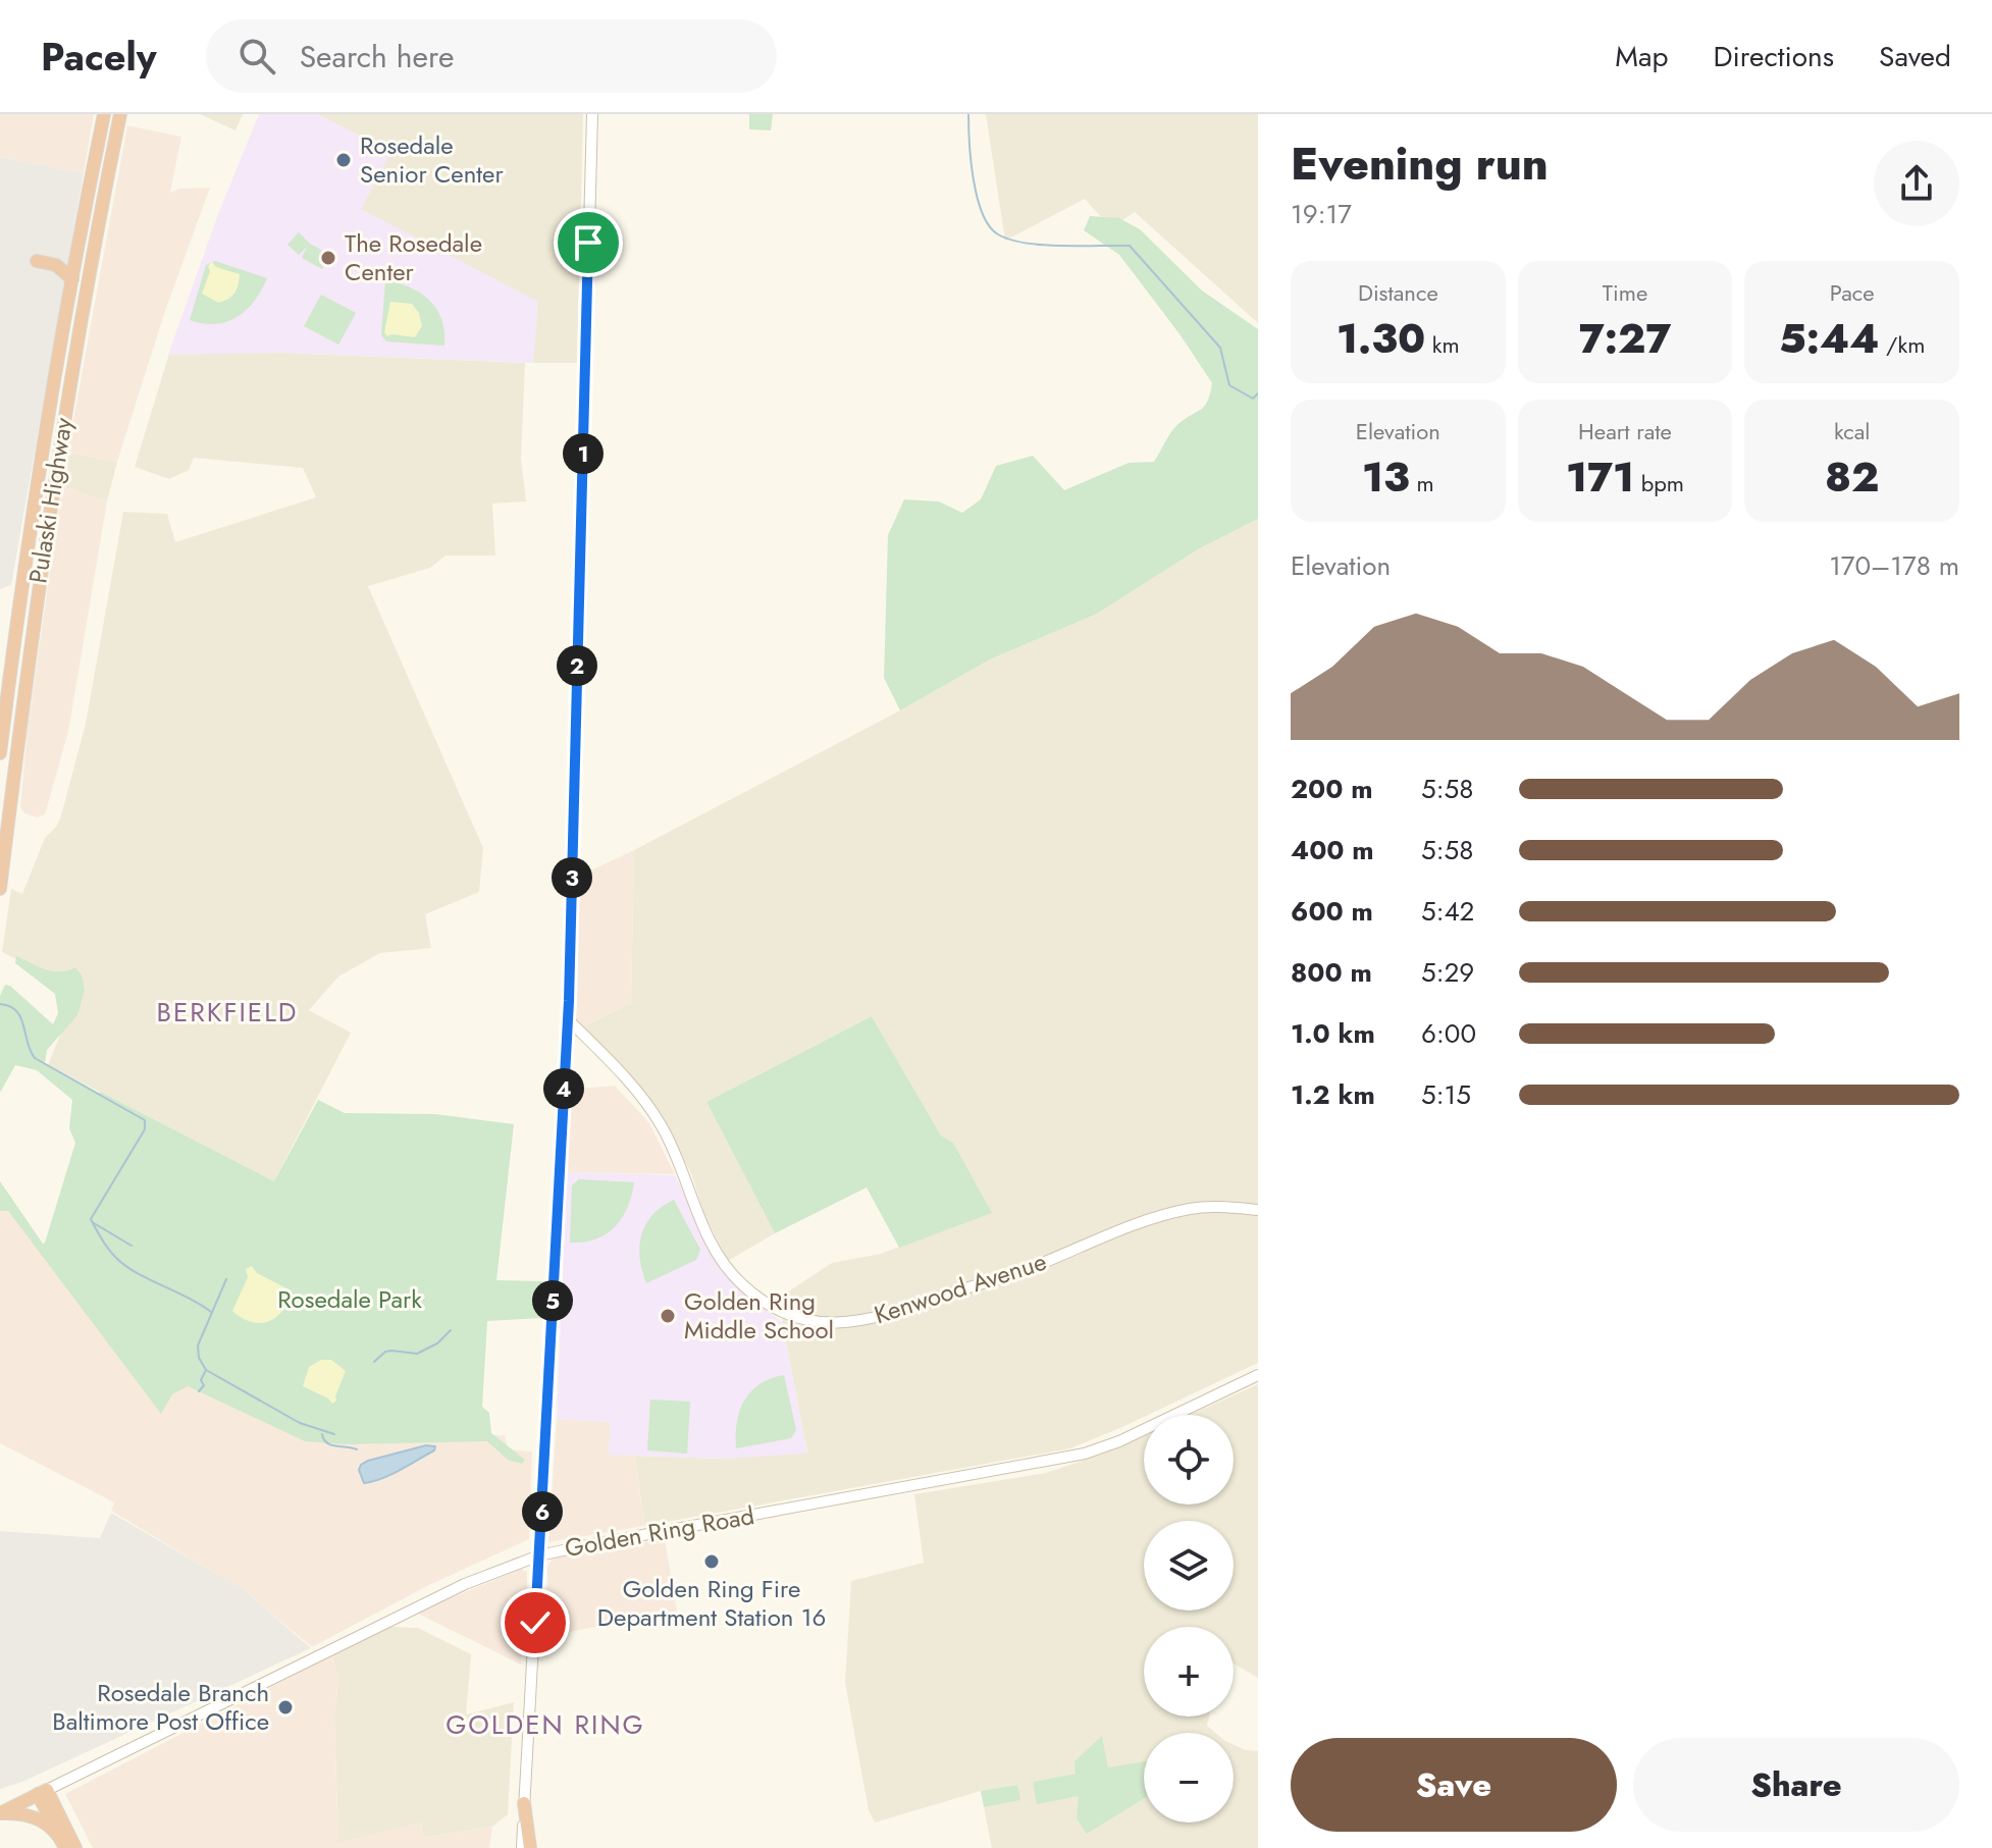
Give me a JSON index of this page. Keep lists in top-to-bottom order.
{
  "streets": {
    "highway": ["Pulaski Highway", "Golden Ring Road"],
    "main road": ["Kenwood Avenue"]
  },
  "districts": ["BERKFIELD", "GOLDEN RING"],
  "parks": ["Rosedale Park"],
  "places": [
    "Rosedale Senior Center",
    "The Rosedale Center",
    "Golden Ring Middle School",
    "Golden Ring Fire Department Station 16",
    "Rosedale Branch Baltimore Post Office"
  ],
  "page": {
    "header": "Pacely",
    "search": "Search here",
    "nav": ["Map", "Directions", "Saved"],
    "heading": ["Evening run", "19:17"],
    "stats": [
      ["Distance", "1.30 km"],
      ["Time", "7:27"],
      ["Pace", "5:44 /km"],
      ["Elevation", "13 m"],
      ["Heart rate", "171 bpm"],
      ["kcal", "82"]
    ],
    "pins": [
      "1",
      "2",
      "3",
      "4",
      "5",
      "6"
    ],
    "chart": ["Elevation", "170–178 m"],
    "list": [
      {
        "name": "200 m",
        "note": "5:58"
      },
      {
        "name": "400 m",
        "note": "5:58"
      },
      {
        "name": "600 m",
        "note": "5:42"
      },
      {
        "name": "800 m",
        "note": "5:29"
      },
      {
        "name": "1.0 km",
        "note": "6:00"
      },
      {
        "name": "1.2 km",
        "note": "5:15"
      }
    ],
    "map_buttons": ["+", "−"],
    "buttons": ["Save", "Share"]
  }
}
